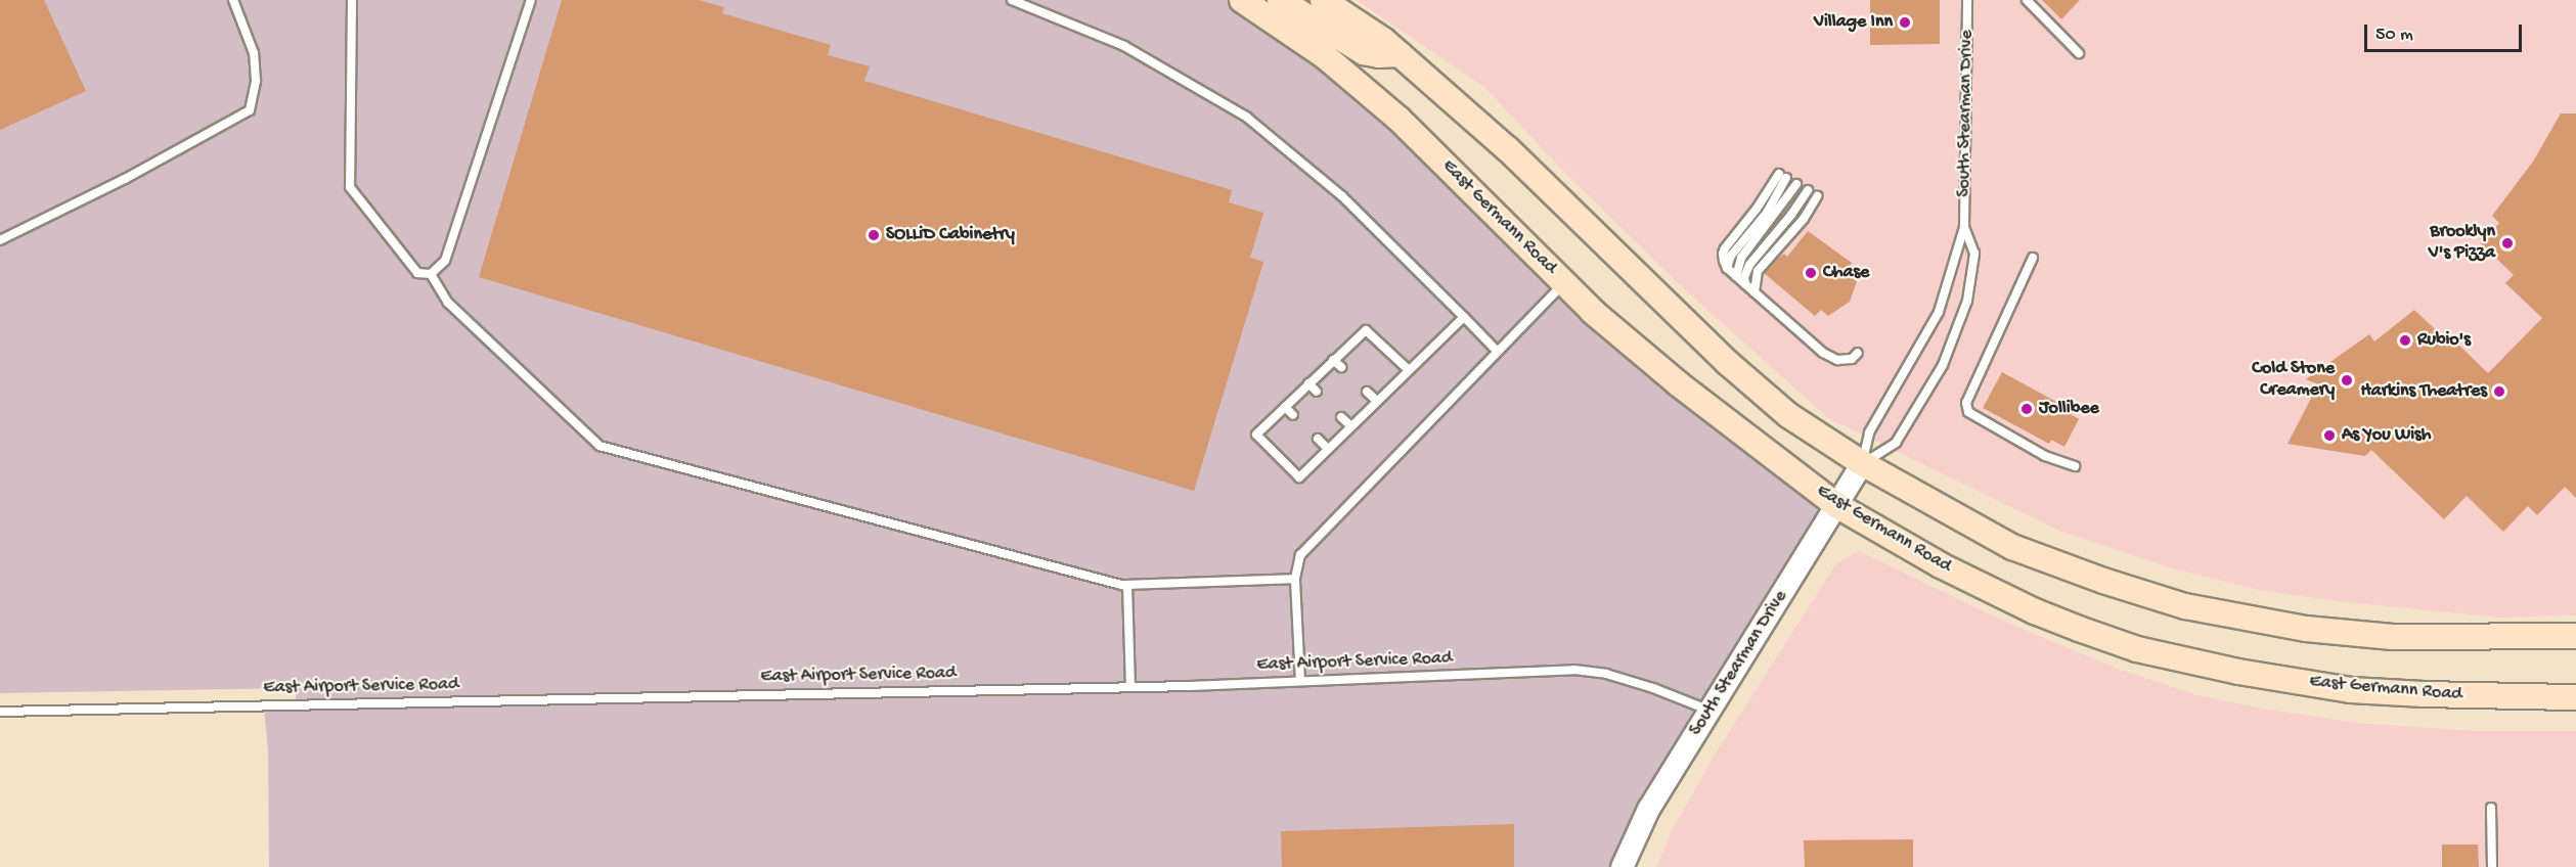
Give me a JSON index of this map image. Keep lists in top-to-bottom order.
{
  "streets": {
    "main road": ["East Germann Road"],
    "street": ["South Stearman Drive"],
    "lane": ["East Airport Service Road"]
  },
  "crossings": [
    ["South Stearman Drive", "East Germann Road"],
    ["South Stearman Drive", "East Airport Service Road"]
  ],
  "places": [
    "Village Inn",
    "SOLLiD Cabinetry",
    "Brooklyn V's Pizza",
    "Chase",
    "Rubio's",
    "Cold Stone Creamery",
    "Harkins Theatres",
    "Jollibee",
    "As You Wish"
  ],
  "scale_bar": "50 m"
}
